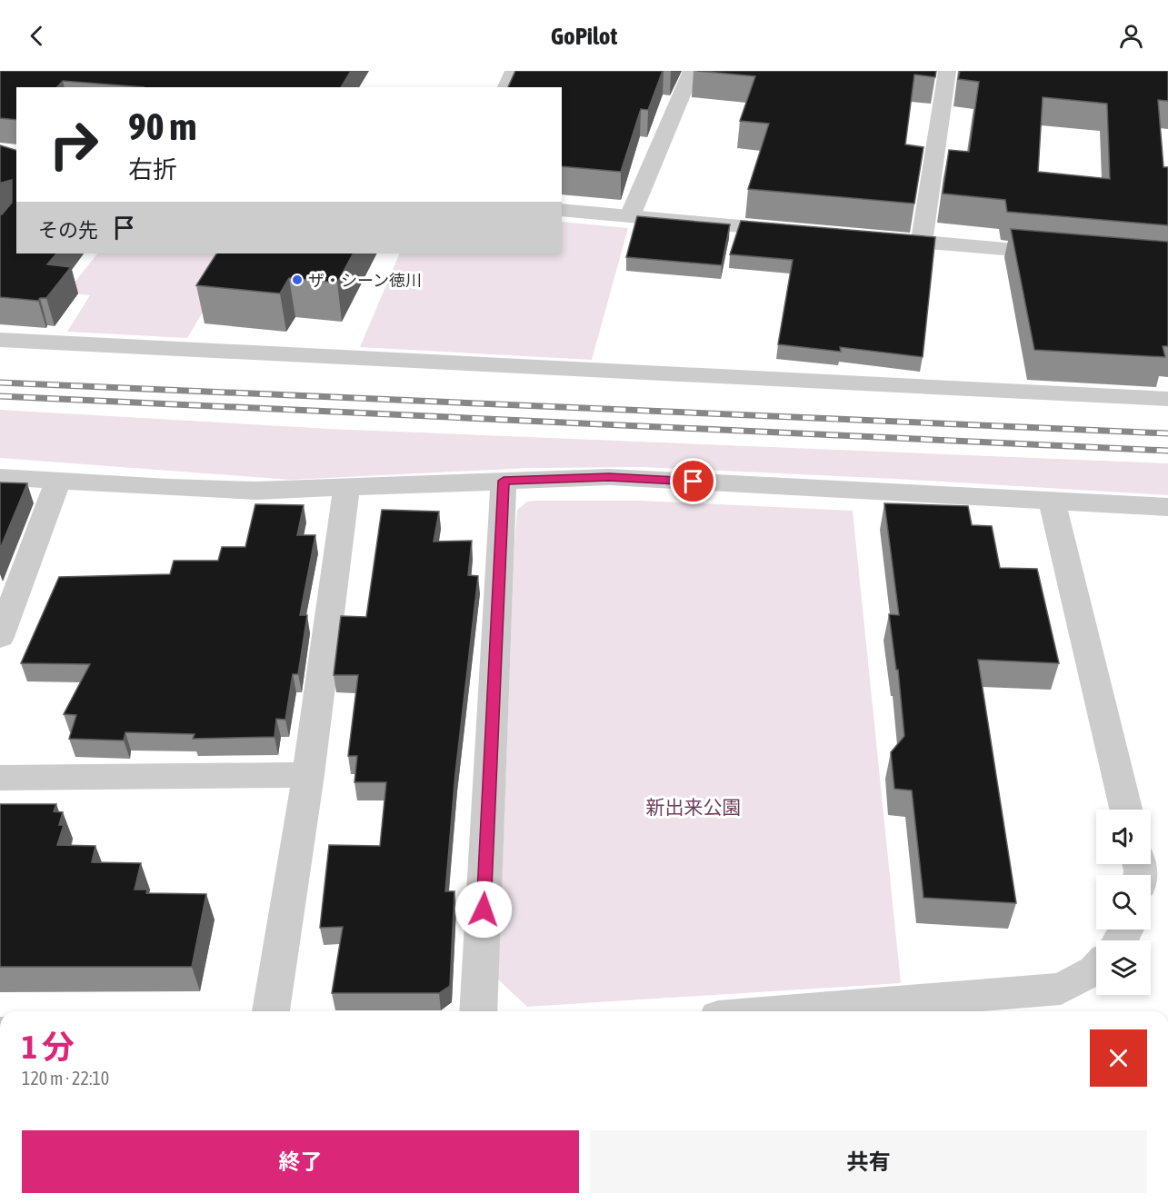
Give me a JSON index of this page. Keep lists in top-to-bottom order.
{
  "parks": ["新出来公園"],
  "places": ["ザ・シーン徳川"],
  "page": {
    "header": "GoPilot",
    "turn": ["90 m", "右折"],
    "then": "その先",
    "heading": ["1 分", "120 m · 22:10"],
    "buttons": ["終了", "共有"]
  }
}
